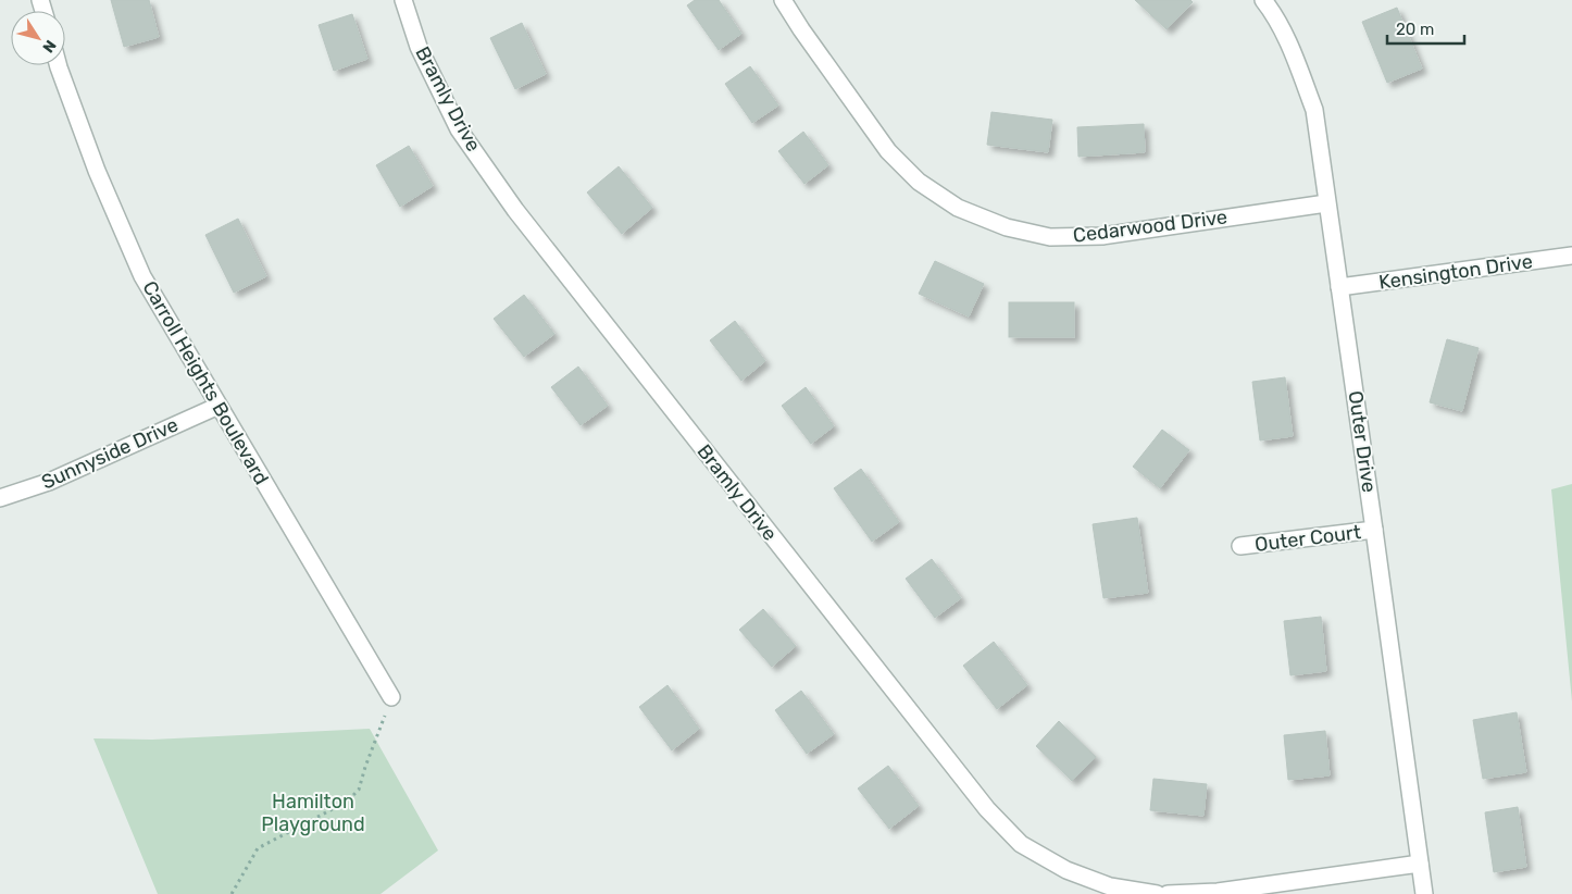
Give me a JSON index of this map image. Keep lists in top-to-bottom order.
{
  "streets": {
    "street": [
      "Bramly Drive",
      "Cedarwood Drive",
      "Kensington Drive",
      "Carroll Heights Boulevard",
      "Outer Drive",
      "Sunnyside Drive",
      "Outer Court"
    ]
  },
  "crossings": [
    ["Cedarwood Drive", "Outer Drive"],
    ["Kensington Drive", "Outer Drive"],
    ["Carroll Heights Boulevard", "Sunnyside Drive"],
    ["Outer Drive", "Outer Court"]
  ],
  "parks": ["Hamilton Playground"],
  "scale_bar": "20 m",
  "north": "bottom right"
}
